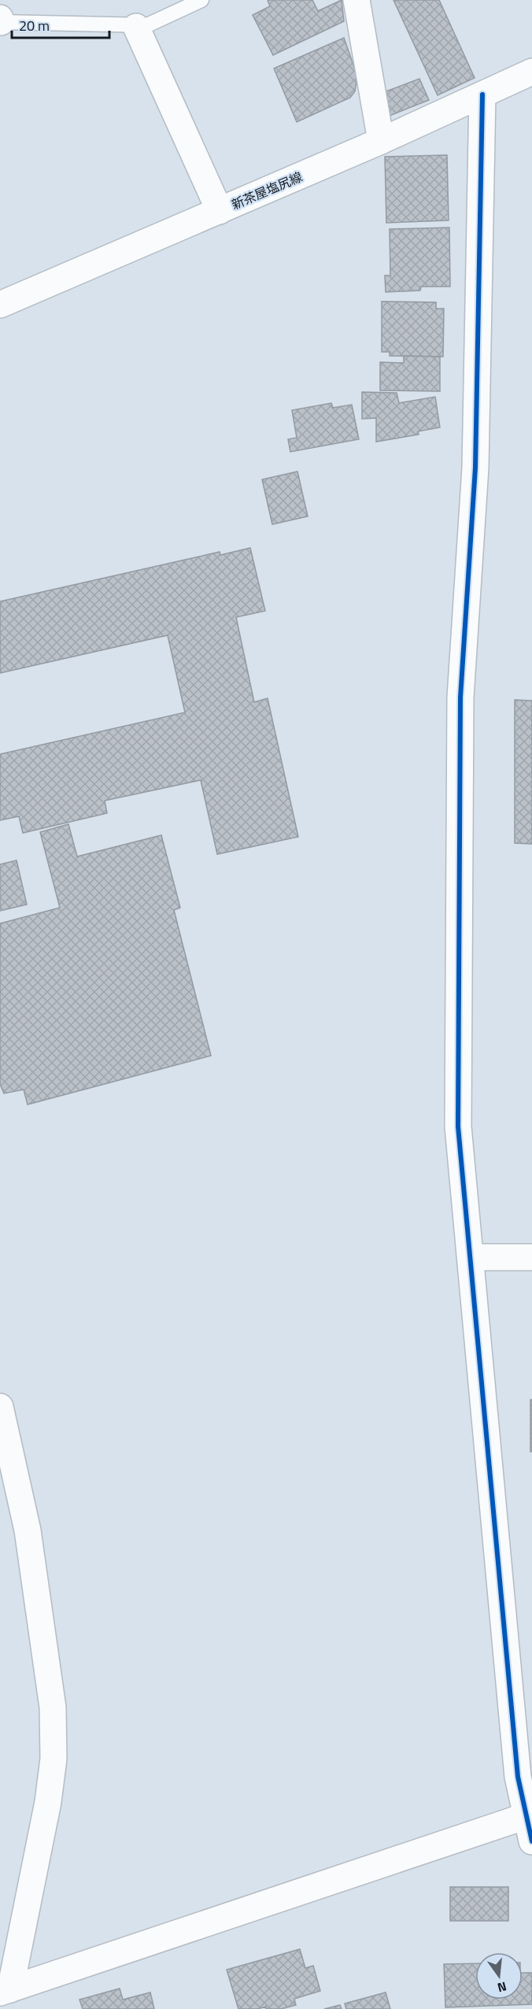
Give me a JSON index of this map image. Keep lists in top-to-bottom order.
{
  "streets": {
    "street": ["新茶屋塩尻線"]
  },
  "scale_bar": "20 m",
  "north": "bottom"
}
